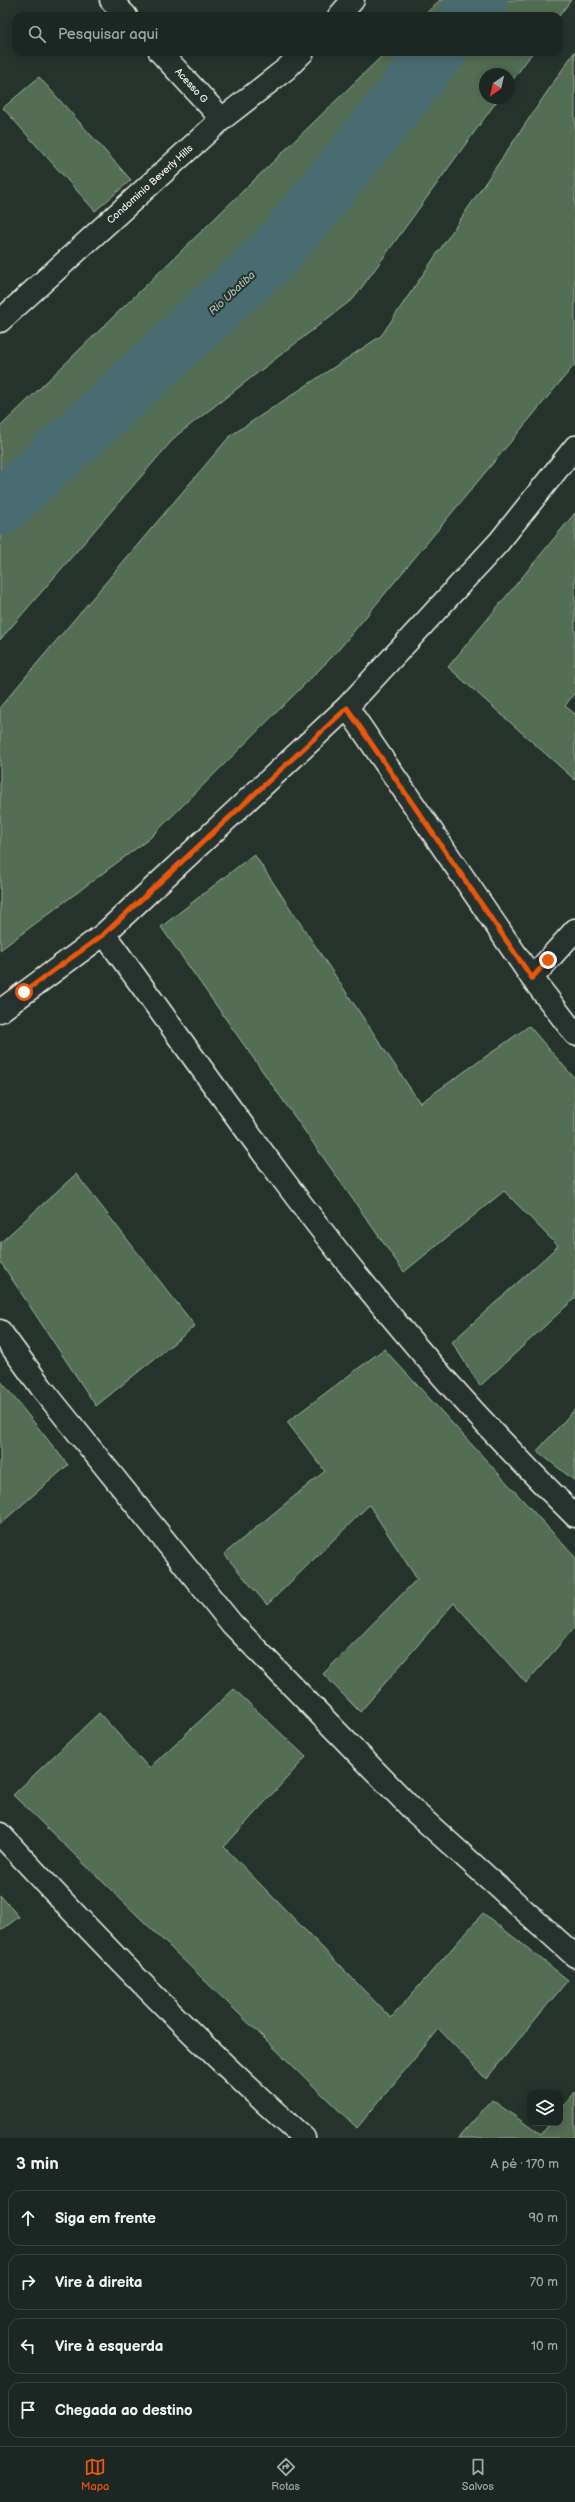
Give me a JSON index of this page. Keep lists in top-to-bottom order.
{
  "streets": {
    "street": ["Acesso G", "Condominio Beverly Hills"]
  },
  "crossings": [
    ["Acesso G", "Condominio Beverly Hills"]
  ],
  "water": ["Rio Ubatiba"],
  "north": "bottom left",
  "page": {
    "search": "Pesquisar aqui",
    "heading": ["3 min", "A pé · 170 m"],
    "list": [
      ["Siga em frente", "90 m"],
      ["Vire à direita", "70 m"],
      ["Vire à esquerda", "10 m"],
      "Chegada ao destino"
    ],
    "nav": ["Mapa", "Rotas", "Salvos"]
  }
}
